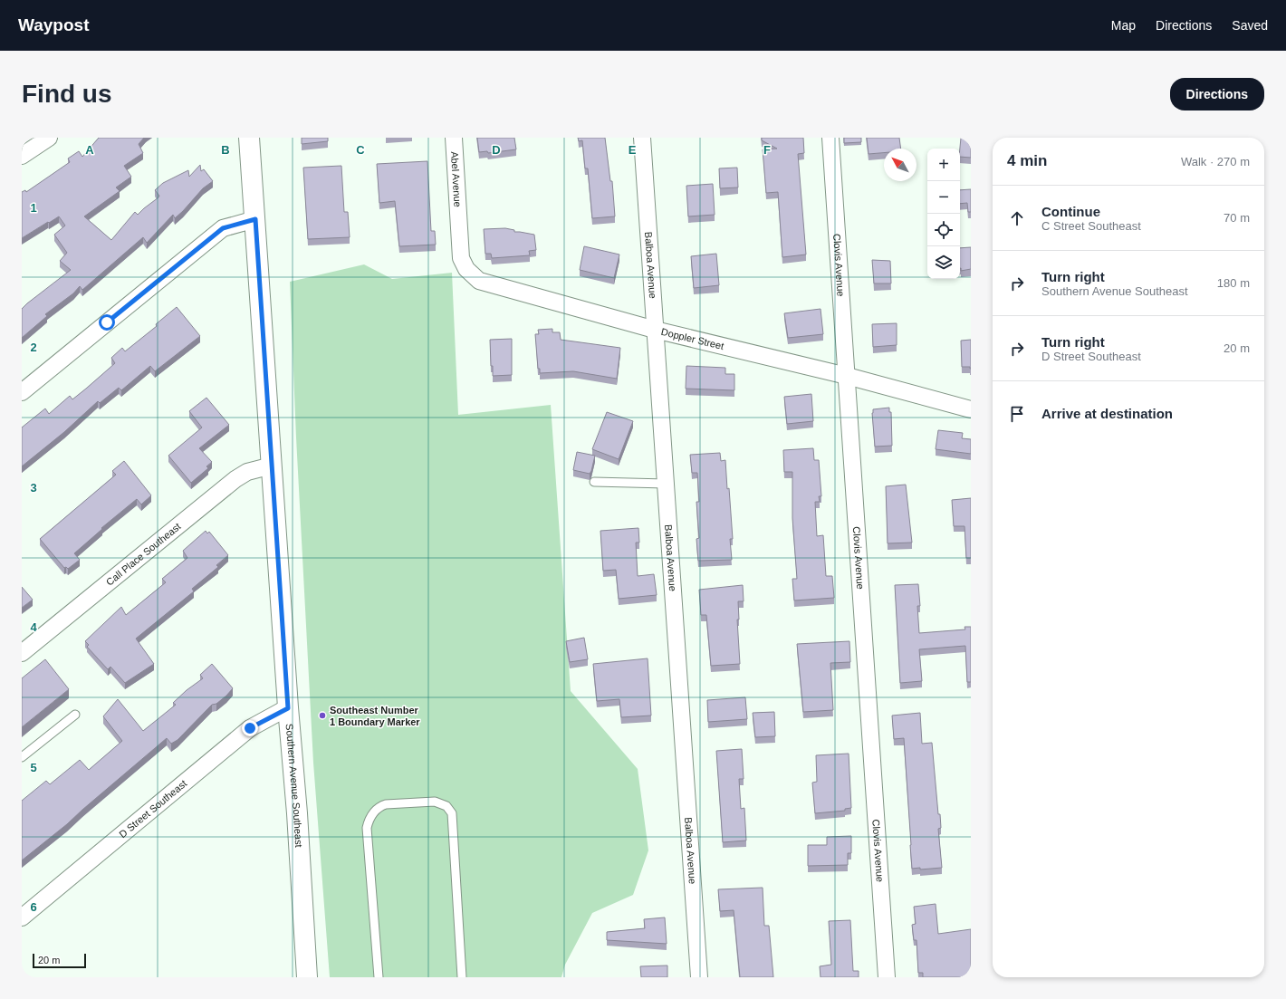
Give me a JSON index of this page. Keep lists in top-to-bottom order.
{
  "streets": {
    "main road": ["Southern Avenue Southeast"],
    "street": [
      "Abel Avenue",
      "Balboa Avenue",
      "Clovis Avenue",
      "Doppler Street",
      "Call Place Southeast",
      "D Street Southeast"
    ]
  },
  "crossings": [
    ["Abel Avenue", "Doppler Street"],
    ["Balboa Avenue", "Doppler Street"],
    ["Clovis Avenue", "Doppler Street"],
    ["Call Place Southeast", "Southern Avenue Southeast"],
    ["Southern Avenue Southeast", "D Street Southeast"]
  ],
  "places": ["Southeast Number 1 Boundary Marker"],
  "scale_bar": "20 m",
  "north": "top left",
  "page": {
    "header": "Waypost",
    "nav": ["Map", "Directions", "Saved"],
    "buttons": "Directions",
    "title": "Find us",
    "heading": ["4 min", "Walk · 270 m"],
    "map_buttons": ["+", "−"],
    "list": [
      ["Continue", "C Street Southeast", "70 m"],
      ["Turn right", "Southern Avenue Southeast", "180 m"],
      ["Turn right", "D Street Southeast", "20 m"],
      "Arrive at destination"
    ],
    "scale": "20 m"
  },
  "grid": {
    "columns": [
      "A",
      "B",
      "C",
      "D",
      "E",
      "F"
    ],
    "rows": [
      "1",
      "2",
      "3",
      "4",
      "5",
      "6"
    ]
  }
}
